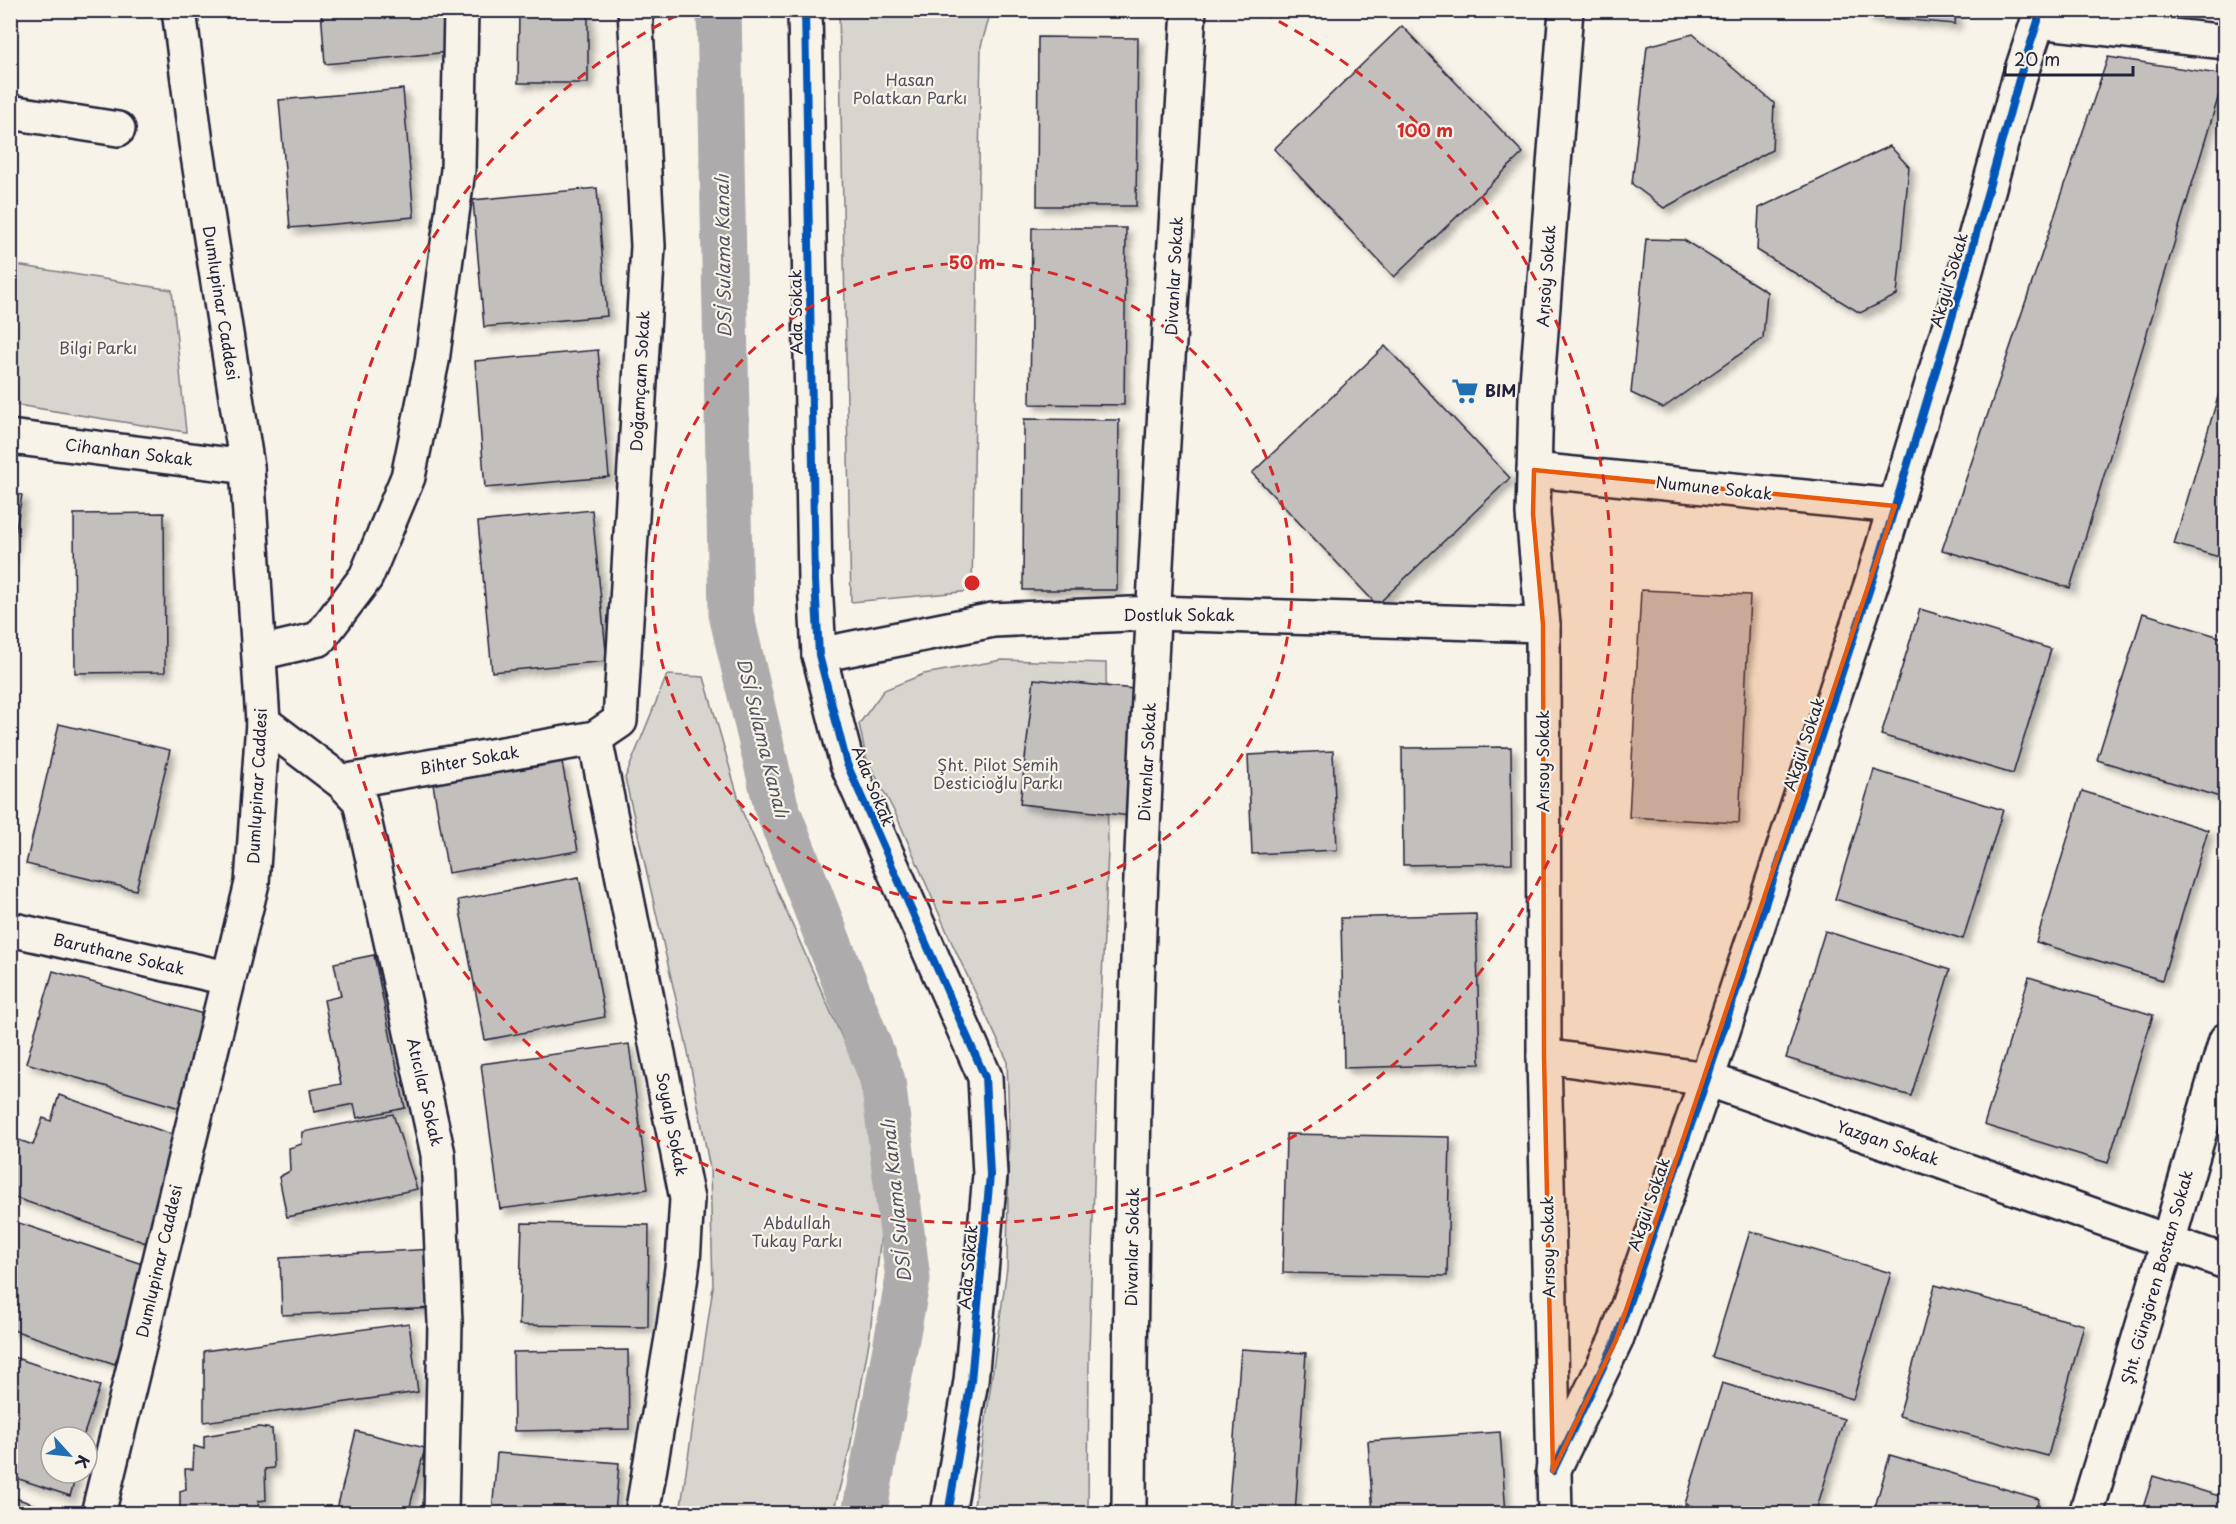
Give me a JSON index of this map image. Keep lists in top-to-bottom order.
{
  "streets": {
    "street": [
      "Divanlar Sokak",
      "Arısoy Sokak",
      "Akgül Sokak",
      "Dumlupinar Caddesi",
      "Ada Sokak",
      "Doğamçam Sokak",
      "Cihanhan Sokak",
      "Numune Sokak",
      "Dostluk Sokak",
      "Bihter Sokak",
      "Baruthane Sokak",
      "Atıcılar Sokak",
      "Soyalp Sokak",
      "Yazgan Sokak",
      "Şht. Güngören Bostan Sokak"
    ]
  },
  "crossings": [
    ["Divanlar Sokak", "Dostluk Sokak"],
    ["Arısoy Sokak", "Akgül Sokak"],
    ["Arısoy Sokak", "Numune Sokak"],
    ["Arısoy Sokak", "Dostluk Sokak"],
    ["Arısoy Sokak", "Yazgan Sokak"],
    ["Akgül Sokak", "Numune Sokak"],
    ["Akgül Sokak", "Yazgan Sokak"],
    ["Dumlupinar Caddesi", "Cihanhan Sokak"],
    ["Dumlupinar Caddesi", "Baruthane Sokak"],
    ["Dumlupinar Caddesi", "Atıcılar Sokak"],
    ["Ada Sokak", "Dostluk Sokak"],
    ["Doğamçam Sokak", "Bihter Sokak"],
    ["Doğamçam Sokak", "Soyalp Sokak"],
    ["Bihter Sokak", "Atıcılar Sokak"],
    ["Bihter Sokak", "Soyalp Sokak"],
    ["Yazgan Sokak", "Şht. Güngören Bostan Sokak"]
  ],
  "water": ["DSİ Sulama Kanalı"],
  "parks": [
    "Hasan Polatkan Parkı",
    "Bilgi Parkı",
    "Şht. Pilot Semih Desticioğlu Parkı",
    "Abdullah Tukay Parkı"
  ],
  "places": {
    "supermarket": ["BIM"]
  },
  "scale_bar": "20 m",
  "north": "bottom right",
  "rings": ["100 m", "50 m"]
}
